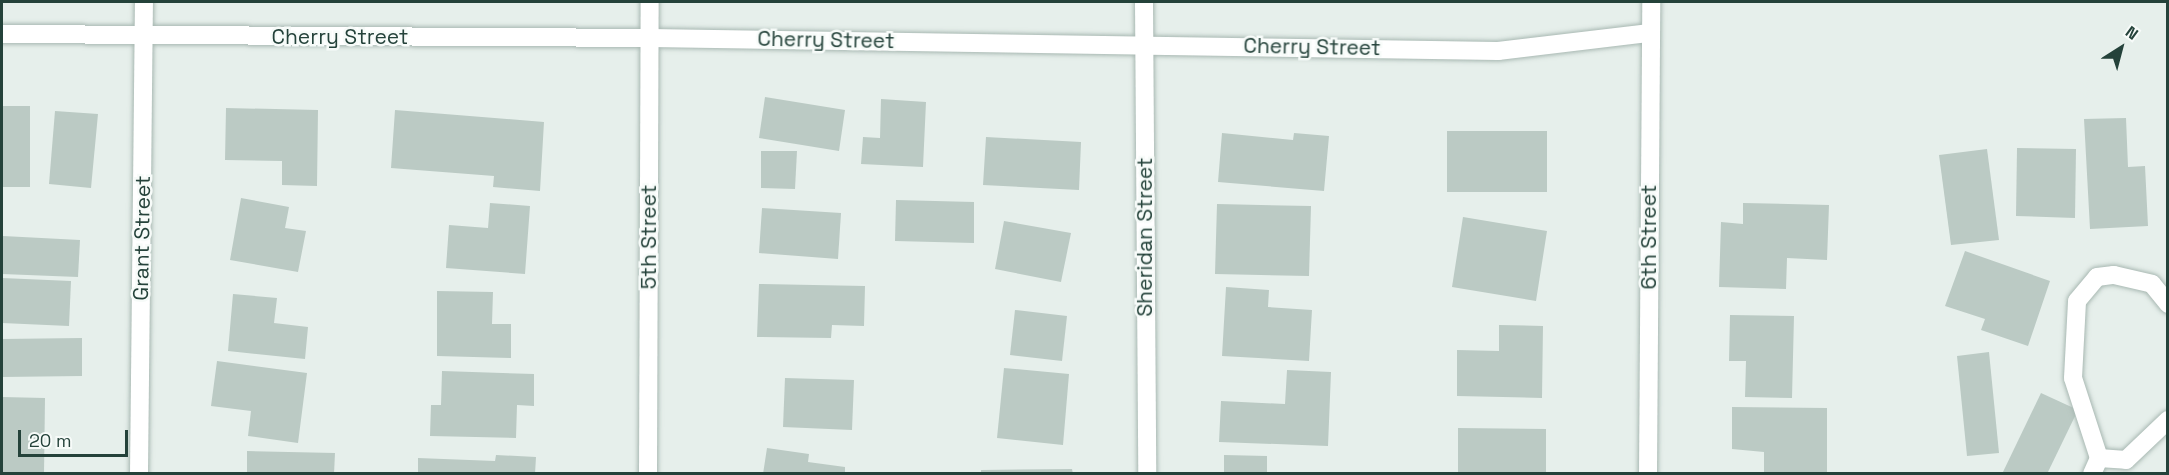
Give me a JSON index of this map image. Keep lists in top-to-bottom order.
{
  "streets": {
    "street": [
      "Cherry Street",
      "5th Street",
      "Sheridan Street",
      "6th Street",
      "Grant Street"
    ]
  },
  "crossings": [
    ["Cherry Street", "5th Street"],
    ["Cherry Street", "Sheridan Street"],
    ["Cherry Street", "6th Street"],
    ["Cherry Street", "Grant Street"]
  ],
  "scale_bar": "20 m",
  "north": "top right"
}
